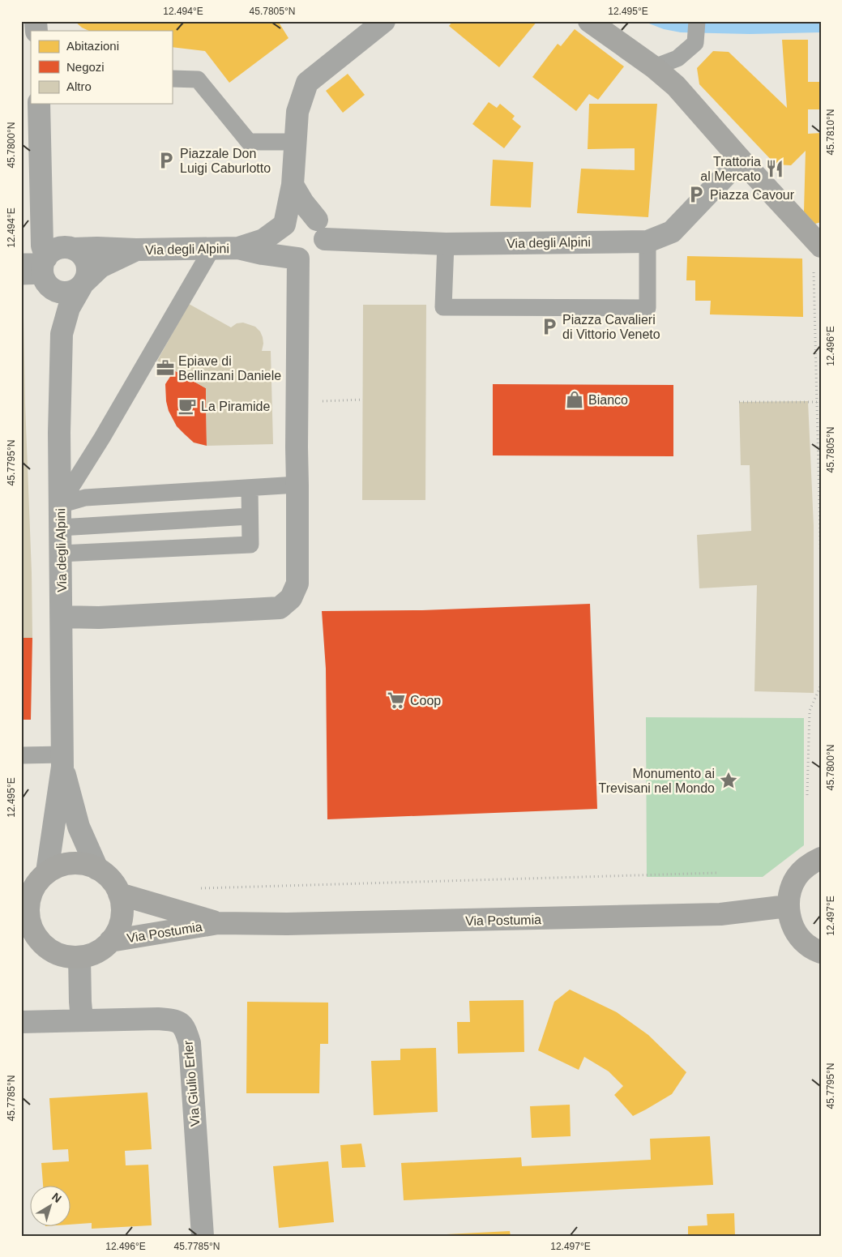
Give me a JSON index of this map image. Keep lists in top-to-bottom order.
{
  "streets": {
    "main road": ["Via Postumia"],
    "street": ["Via degli Alpini", "Via Giulio Erler"]
  },
  "crossings": [
    ["Via degli Alpini", "Via Postumia"]
  ],
  "places": {
    "parking": ["Piazzale Don Luigi Caburlotto", "Piazza Cavour", "Piazza Cavalieri di Vittorio Veneto"],
    "restaurant": ["Trattoria al Mercato"],
    "office": ["Epiave di Bellinzani Daniele"],
    "shop": ["Bianco"],
    "cafe": ["La Piramide"],
    "supermarket": ["Coop"],
    "place": ["Monumento ai Trevisani nel Mondo"]
  },
  "legend": ["Abitazioni", "Negozi", "Altro"],
  "north": "top right",
  "coordinates": [
    "12.494°E",
    "45.7805°N",
    "12.495°E",
    "45.7810°N",
    "45.7800°N",
    "12.496°E",
    "45.7795°N",
    "12.497°E",
    "45.7785°N"
  ]
}
